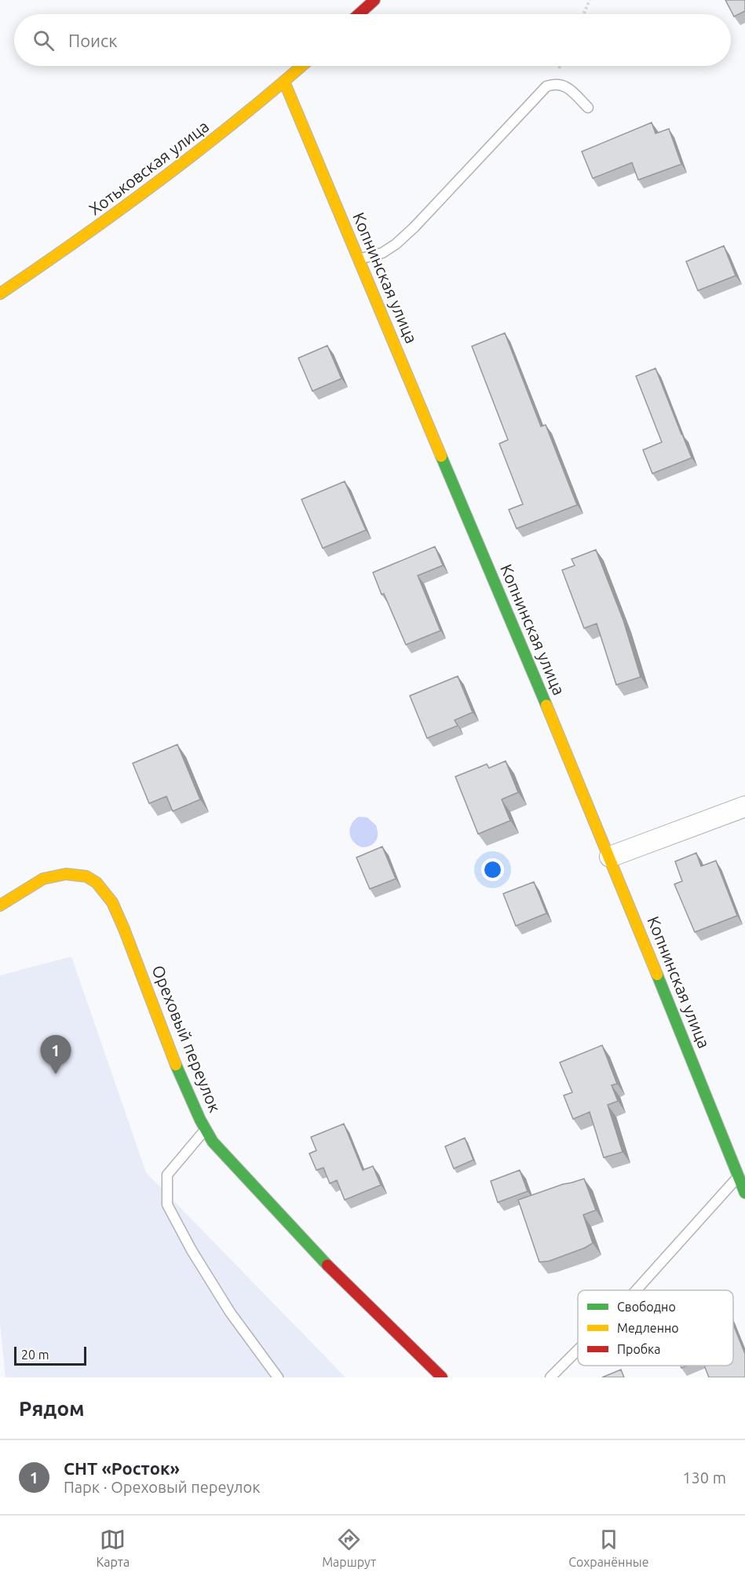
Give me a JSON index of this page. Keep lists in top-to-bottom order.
{
  "streets": {
    "street": ["Хотьковская улица", "Копнинская улица", "Ореховый переулок"]
  },
  "crossings": [
    ["Хотьковская улица", "Копнинская улица"]
  ],
  "legend": ["Свободно", "Медленно", "Пробка"],
  "scale_bar": "20 m",
  "page": {
    "search": "Поиск",
    "pins": "1",
    "scale": "20 m",
    "heading": "Рядом",
    "list": [
      {
        "mark": "1",
        "name": "СНТ «Росток»",
        "note": "Парк · Ореховый переулок",
        "value": "130 m"
      }
    ],
    "nav": ["Карта", "Маршрут", "Сохранённые"]
  }
}
